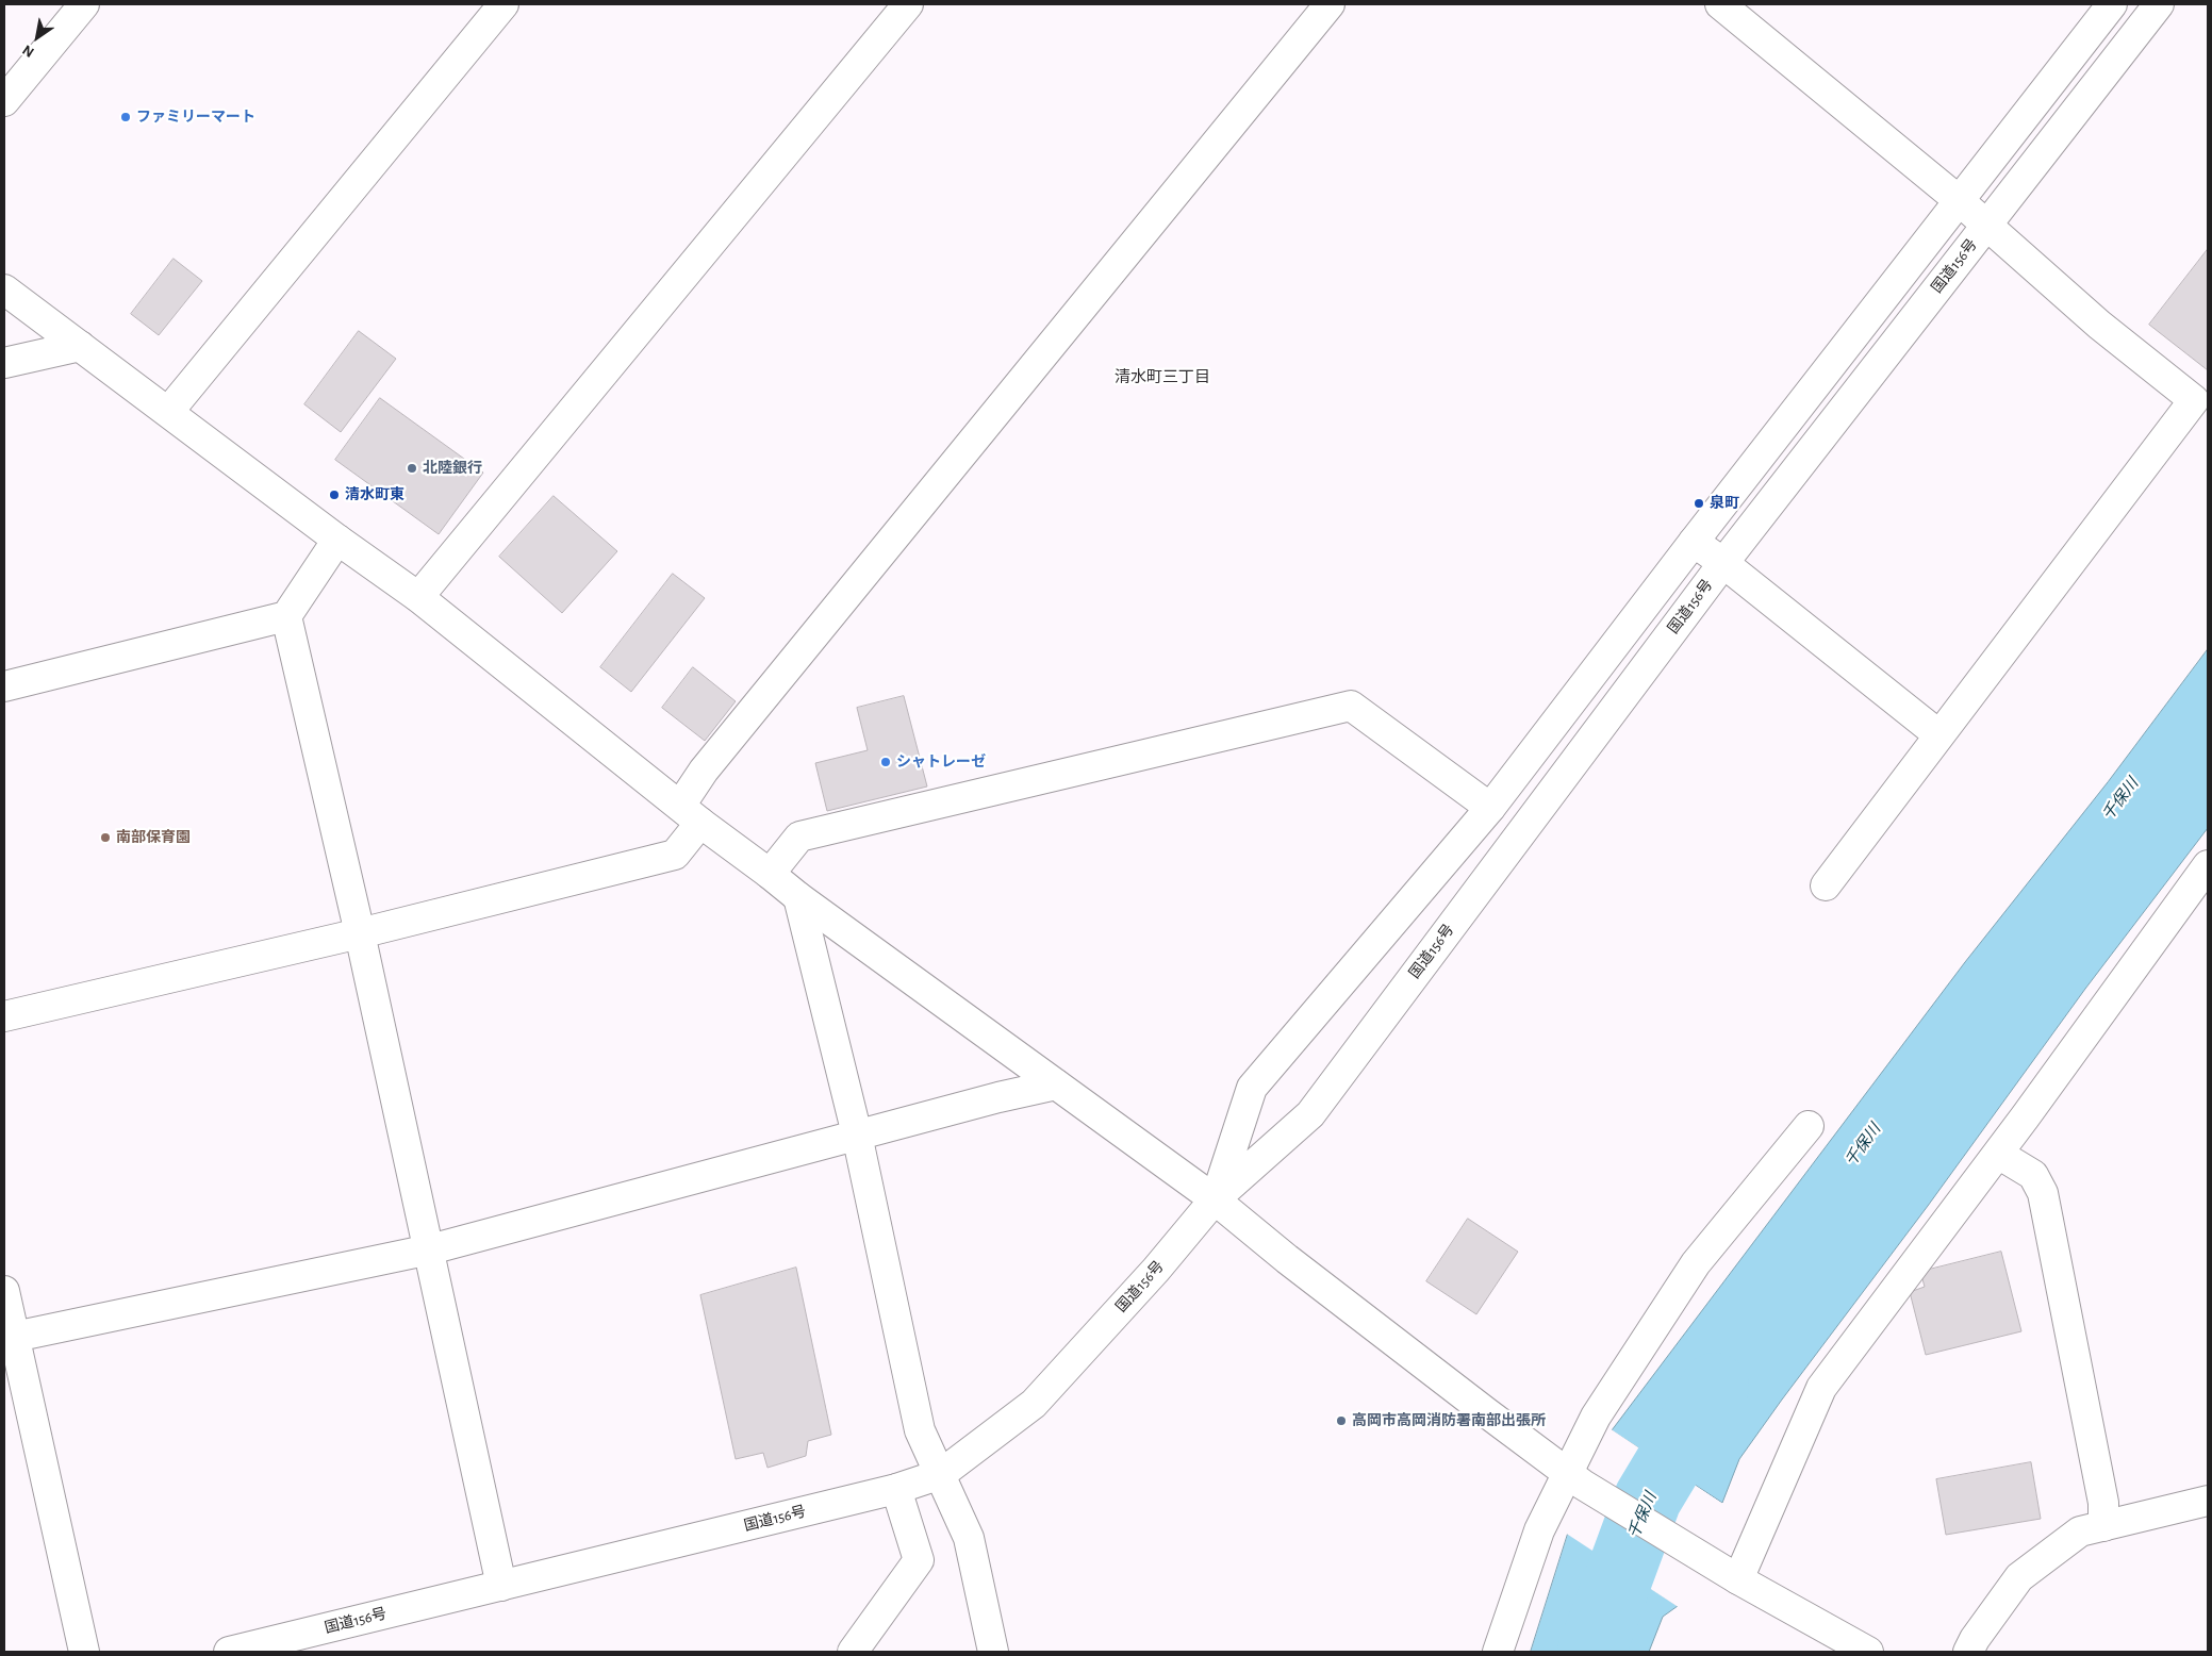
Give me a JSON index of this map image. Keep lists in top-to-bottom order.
{
  "streets": {
    "main road": ["国道156号"]
  },
  "districts": ["清水町三丁目"],
  "water": ["千保川"],
  "places": [
    "ファミリーマート",
    "北陸銀行",
    "清水町東",
    "泉町",
    "シャトレーゼ",
    "南部保育園",
    "高岡市高岡消防署南部出張所"
  ],
  "north": "bottom left"
}
